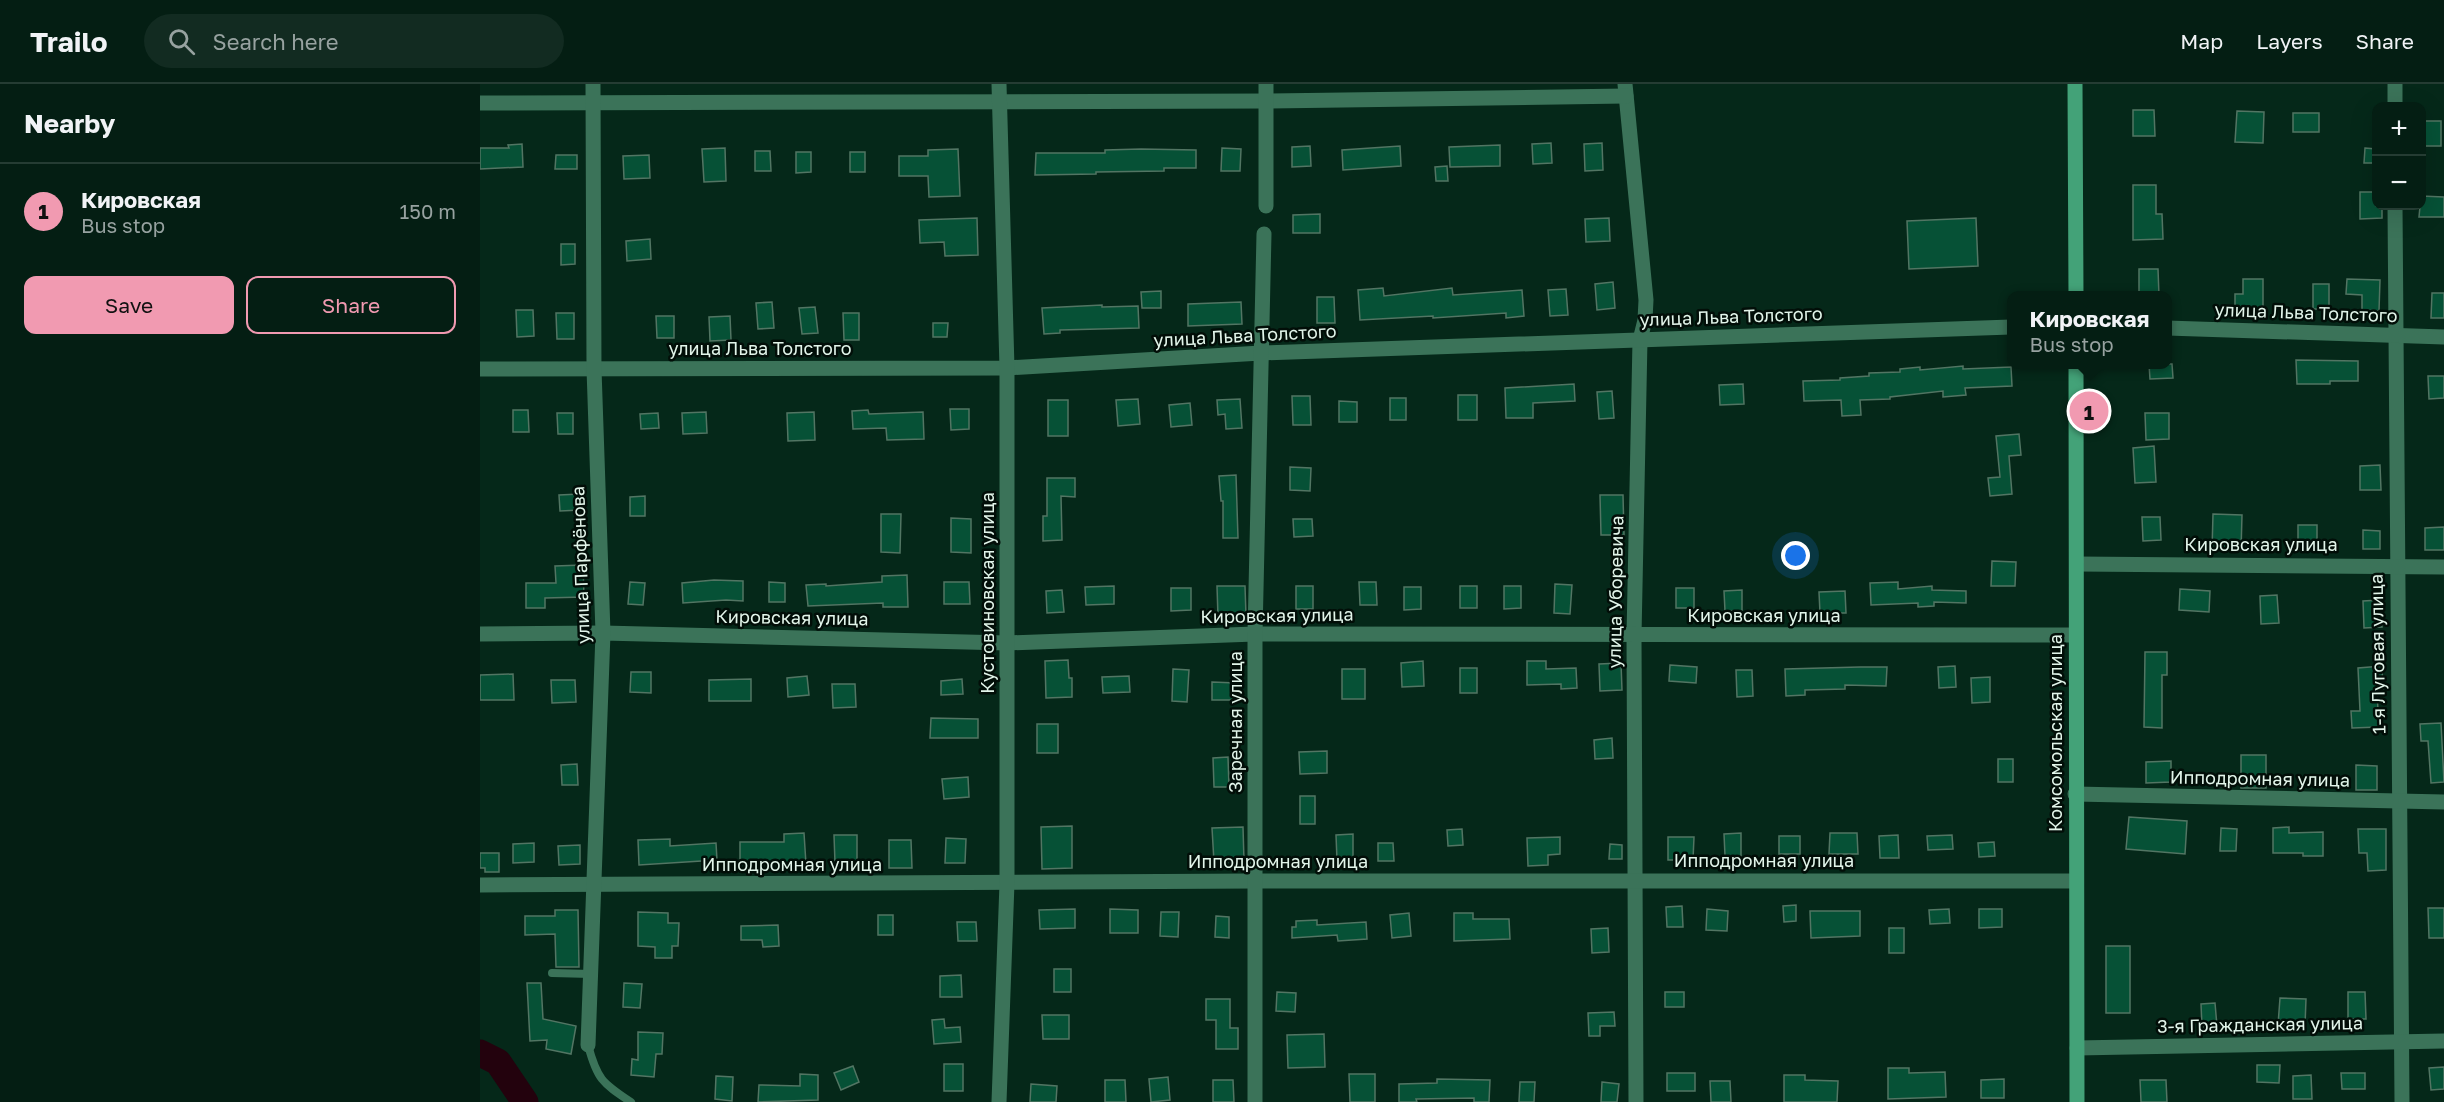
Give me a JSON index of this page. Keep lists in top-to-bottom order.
{
  "streets": {
    "main road": ["Комсомольская улица"],
    "street": [
      "улица Льва Толстого",
      "Кировская улица",
      "улица Парфёнова",
      "улица Уборевича",
      "Кустовиновская улица",
      "1-я Луговая улица",
      "Заречная улица",
      "Ипподромная улица",
      "3-я Гражданская улица"
    ]
  },
  "crossings": [
    ["улица Льва Толстого", "улица Парфёнова"],
    ["улица Льва Толстого", "улица Уборевича"],
    ["улица Льва Толстого", "Кустовиновская улица"],
    ["улица Льва Толстого", "1-я Луговая улица"],
    ["улица Льва Толстого", "Заречная улица"],
    ["Кировская улица", "улица Парфёнова"],
    ["Кировская улица", "улица Уборевича"],
    ["Кировская улица", "Кустовиновская улица"],
    ["Кировская улица", "1-я Луговая улица"],
    ["Кировская улица", "Заречная улица"],
    ["Кировская улица", "Комсомольская улица"],
    ["улица Парфёнова", "Ипподромная улица"],
    ["улица Уборевича", "Ипподромная улица"],
    ["Кустовиновская улица", "Ипподромная улица"],
    ["1-я Луговая улица", "Ипподромная улица"],
    ["1-я Луговая улица", "3-я Гражданская улица"],
    ["Заречная улица", "Ипподромная улица"],
    ["Комсомольская улица", "Ипподромная улица"],
    ["Комсомольская улица", "3-я Гражданская улица"]
  ],
  "page": {
    "header": "Trailo",
    "search": "Search here",
    "nav": ["Map", "Layers", "Share"],
    "heading": "Nearby",
    "map_buttons": ["+", "−"],
    "list": [
      {
        "mark": "1",
        "name": "Кировская",
        "note": "Bus stop",
        "value": "150 m"
      }
    ],
    "buttons": ["Save", "Share"],
    "popup": ["Кировская", "Bus stop"],
    "pins": "1"
  }
}
